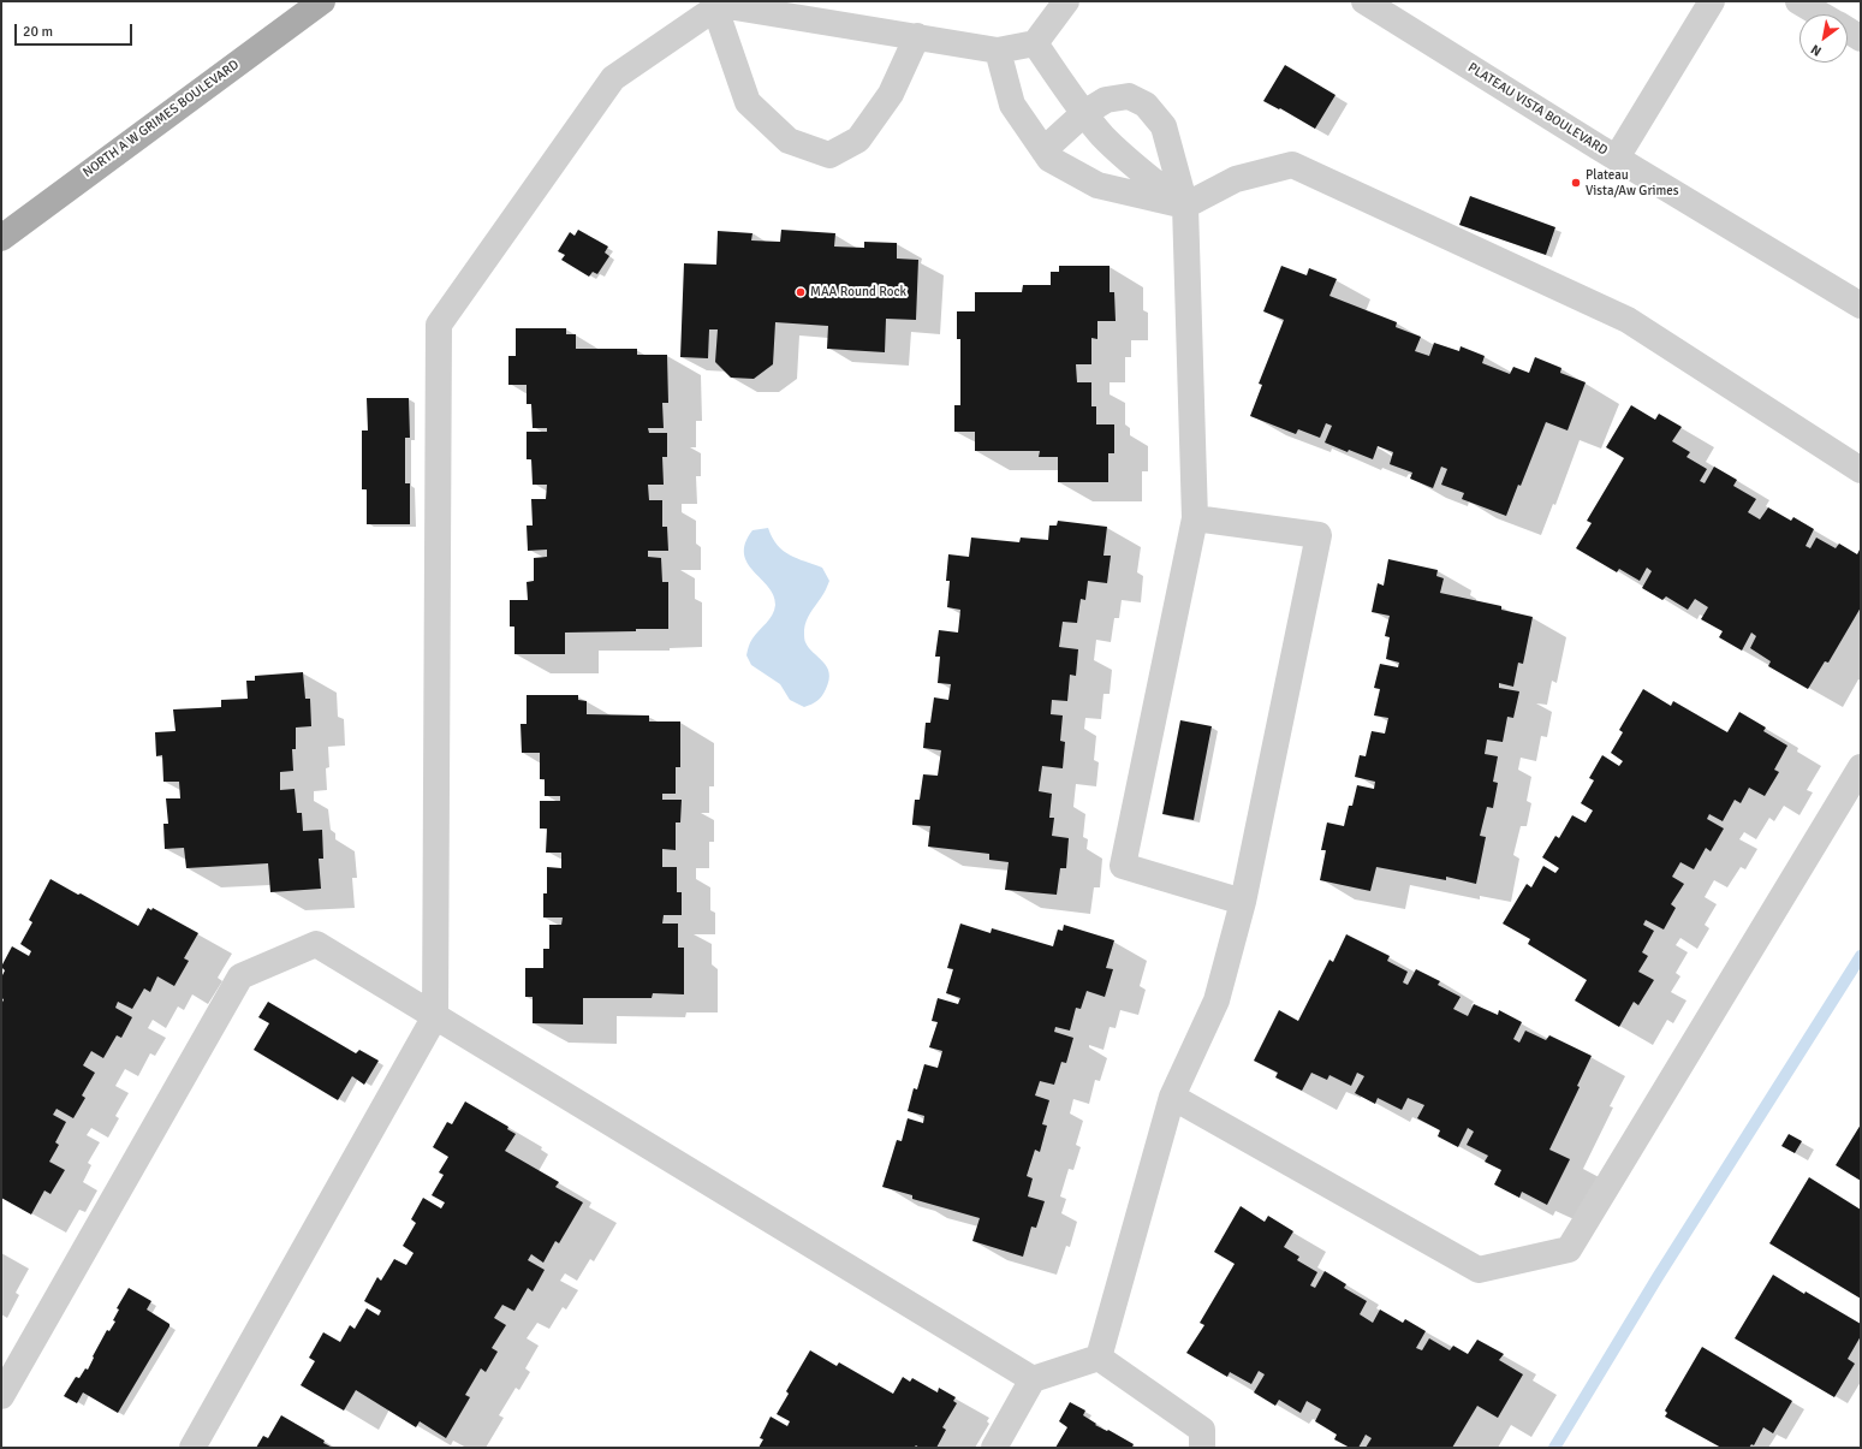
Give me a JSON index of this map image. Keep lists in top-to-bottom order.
{
  "streets": {
    "main road": ["NORTH A W GRIMES BOULEVARD"],
    "street": ["PLATEAU VISTA BOULEVARD"]
  },
  "places": ["Plateau Vista/Aw Grimes", "MAA Round Rock"],
  "scale_bar": "20 m",
  "north": "bottom left"
}
